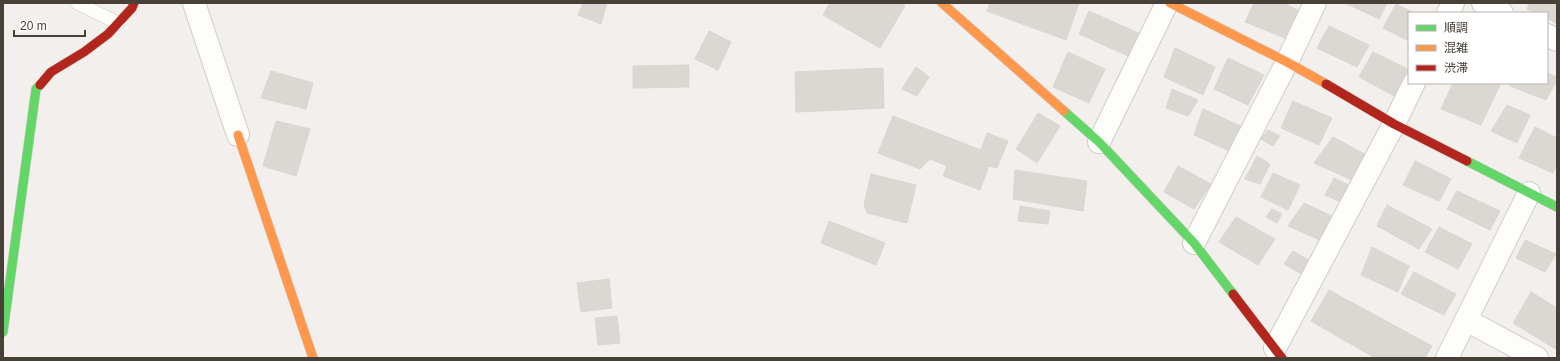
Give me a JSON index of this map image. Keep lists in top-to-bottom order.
{
  "legend": ["順調", "混雑", "渋滞"],
  "scale_bar": "20 m"
}
